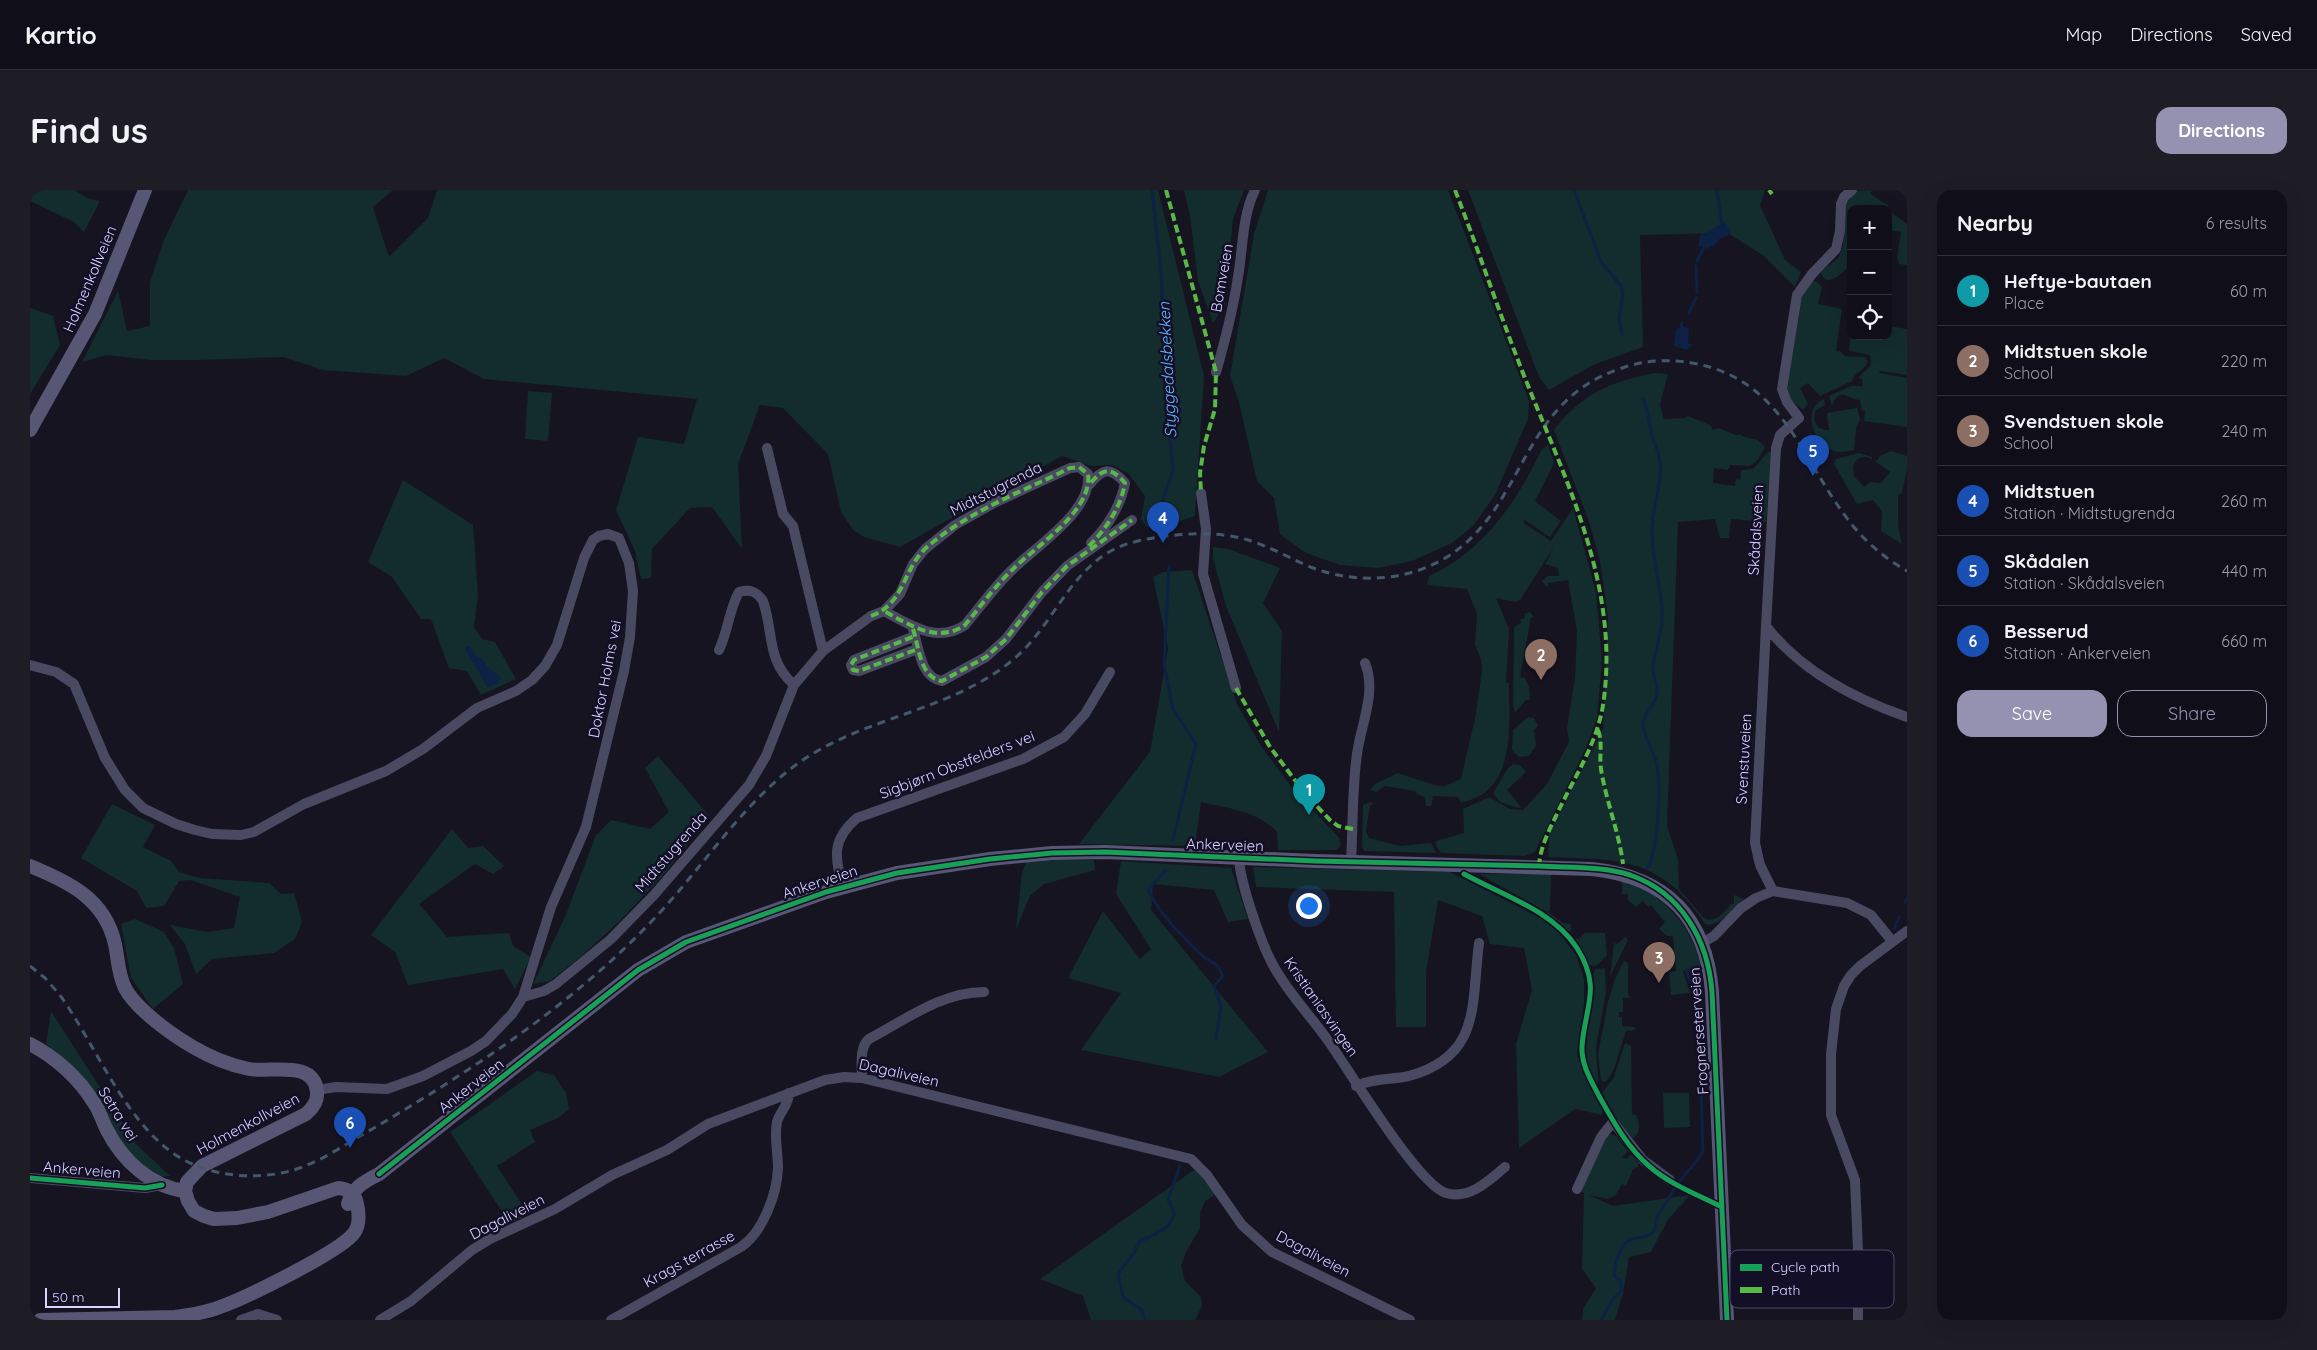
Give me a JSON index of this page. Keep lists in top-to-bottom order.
{
  "streets": {
    "main road": [
      "Holmenkollveien",
      "Ankerveien",
      "Frognerseterveien",
      "Setra vei"
    ],
    "street": [
      "Bomveien",
      "Midtstugrenda",
      "Skådalsveien",
      "Doktor Holms vei",
      "Svenstuveien",
      "Sigbjørn Obstfelders vei",
      "Kristianiasvingen",
      "Dagaliveien",
      "Krags terrasse"
    ]
  },
  "crossings": [
    ["Holmenkollveien", "Doktor Holms vei"],
    ["Holmenkollveien", "Setra vei"],
    ["Midtstugrenda", "Doktor Holms vei"],
    ["Skådalsveien", "Svenstuveien"],
    ["Sigbjørn Obstfelders vei", "Ankerveien"],
    ["Ankerveien", "Kristianiasvingen"],
    ["Ankerveien", "Frognerseterveien"],
    ["Ankerveien", "Setra vei"],
    ["Dagaliveien", "Krags terrasse"]
  ],
  "water": ["Styggedalsbekken"],
  "legend": ["Cycle path", "Path"],
  "scale_bar": "50 m",
  "page": {
    "header": "Kartio",
    "nav": ["Map", "Directions", "Saved"],
    "buttons": [
      "Directions",
      ["Save", "Share"]
    ],
    "title": "Find us",
    "heading": ["Nearby", "6 results"],
    "map_buttons": ["+", "−"],
    "list": [
      {
        "mark": "1",
        "name": "Heftye-bautaen",
        "note": "Place",
        "value": "60 m"
      },
      {
        "mark": "2",
        "name": "Midtstuen skole",
        "note": "School",
        "value": "220 m"
      },
      {
        "mark": "3",
        "name": "Svendstuen skole",
        "note": "School",
        "value": "240 m"
      },
      {
        "mark": "4",
        "name": "Midtstuen",
        "note": "Station · Midtstugrenda",
        "value": "260 m"
      },
      {
        "mark": "5",
        "name": "Skådalen",
        "note": "Station · Skådalsveien",
        "value": "440 m"
      },
      {
        "mark": "6",
        "name": "Besserud",
        "note": "Station · Ankerveien",
        "value": "660 m"
      }
    ],
    "pins": [
      "5",
      "4",
      "2",
      "1",
      "3",
      "6"
    ],
    "scale": "50 m"
  }
}
